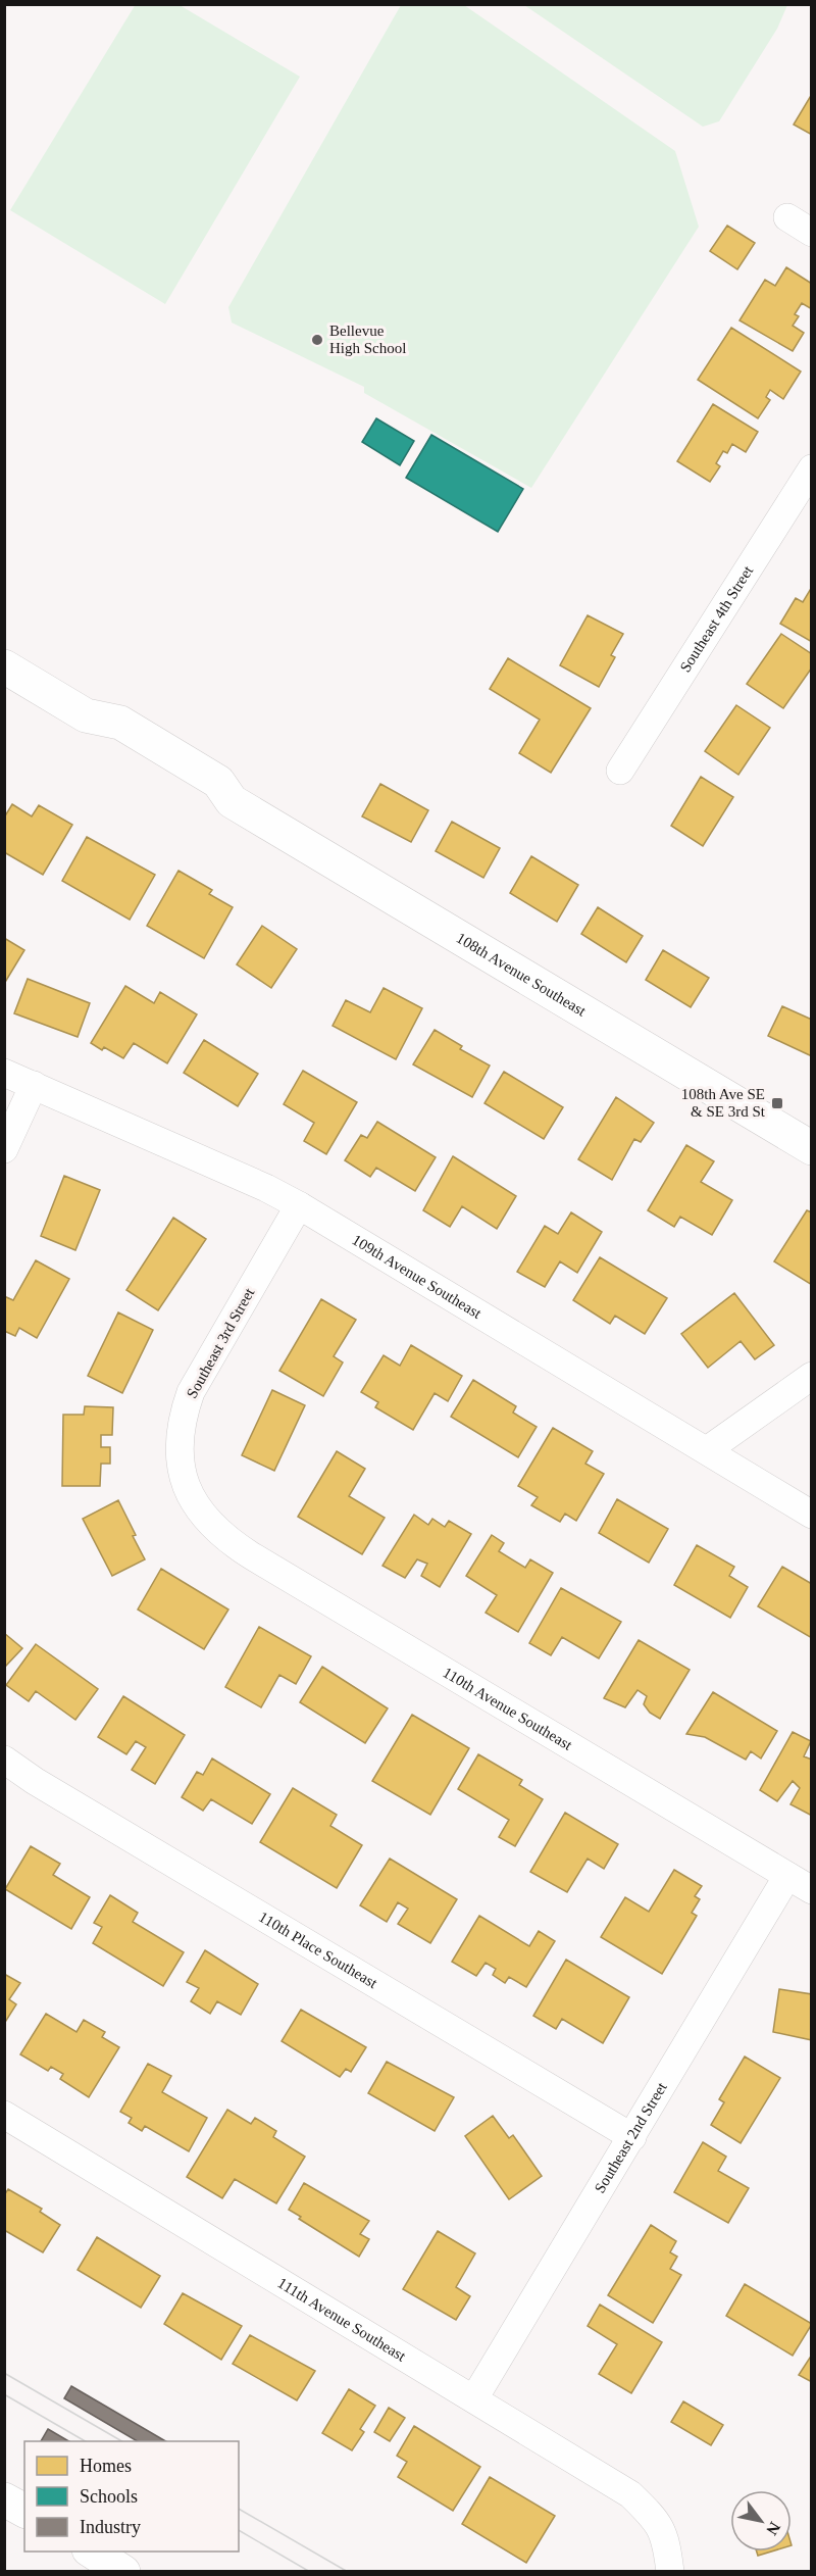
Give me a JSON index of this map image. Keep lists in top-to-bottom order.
{
  "streets": {
    "street": [
      "Southeast 4th Street",
      "108th Avenue Southeast",
      "109th Avenue Southeast",
      "Southeast 3rd Street",
      "110th Avenue Southeast",
      "110th Place Southeast",
      "Southeast 2nd Street",
      "111th Avenue Southeast"
    ]
  },
  "crossings": [
    ["109th Avenue Southeast", "Southeast 3rd Street"],
    ["Southeast 3rd Street", "110th Avenue Southeast"],
    ["110th Avenue Southeast", "Southeast 2nd Street"],
    ["110th Place Southeast", "Southeast 2nd Street"],
    ["Southeast 2nd Street", "111th Avenue Southeast"]
  ],
  "places": {
    "other": ["Bellevue High School"],
    "transit": ["108th Ave SE & SE 3rd St"]
  },
  "legend": ["Homes", "Schools", "Industry"],
  "north": "bottom right"
}
